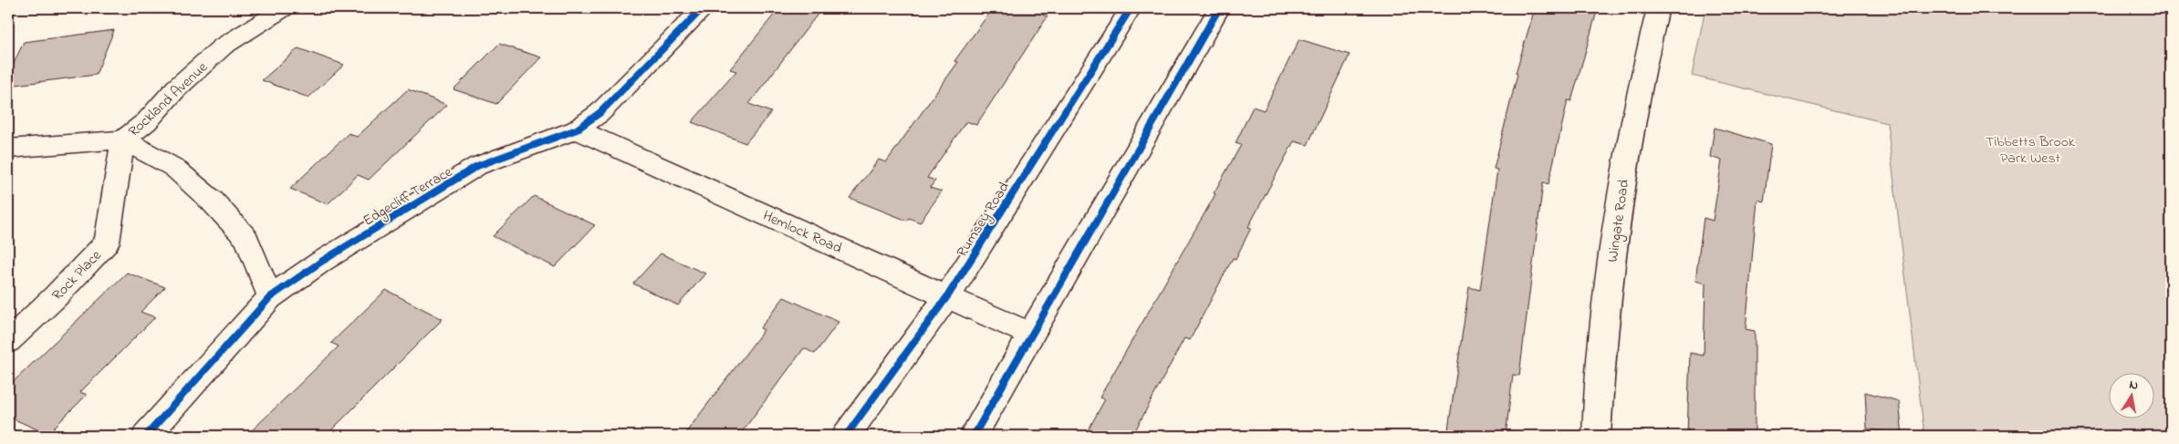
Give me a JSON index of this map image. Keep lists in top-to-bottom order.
{
  "streets": {
    "street": [
      "Rockland Avenue",
      "Edgecliff Terrace",
      "Rumsey Road",
      "Wingate Road",
      "Hemlock Road",
      "Rock Place"
    ]
  },
  "crossings": [
    ["Rockland Avenue", "Rock Place"],
    ["Edgecliff Terrace", "Hemlock Road"],
    ["Rumsey Road", "Hemlock Road"]
  ],
  "parks": ["Tibbetts Brook Park West"],
  "north": "top"
}
